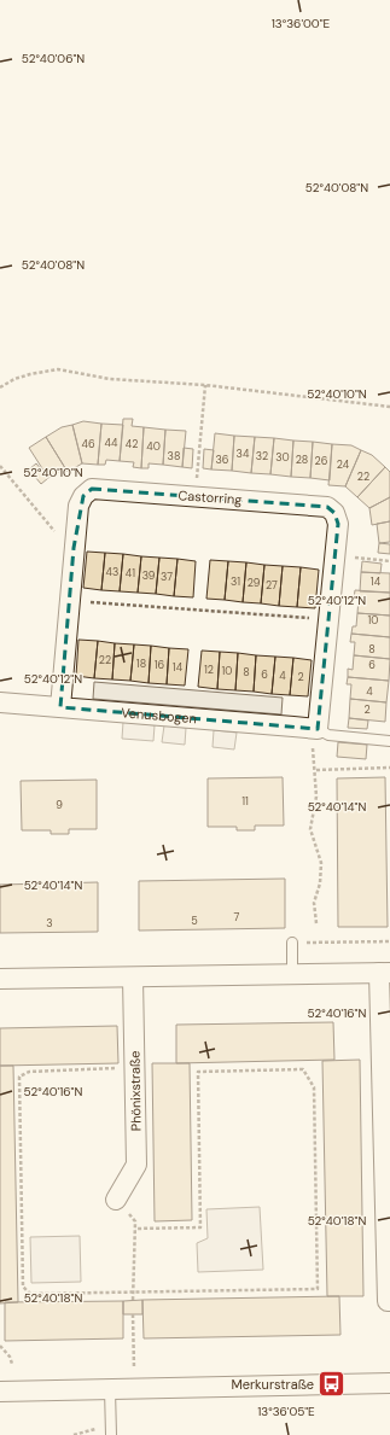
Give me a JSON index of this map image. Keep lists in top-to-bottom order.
{
  "streets": {
    "street": ["Castorring", "Venusbogen", "Phönixstraße"]
  },
  "crossings": [
    ["Castorring", "Venusbogen"]
  ],
  "places": {
    "bus stop": ["Merkurstraße"]
  },
  "house_numbers": [
    "44",
    "46",
    "42",
    "40",
    "34",
    "38",
    "32",
    "30",
    "36",
    "28",
    "26",
    "24",
    "22",
    "43",
    "41",
    "39",
    "37",
    "31",
    "14",
    "29",
    "27",
    "10",
    "8",
    "22",
    "18",
    "16",
    "6",
    "14",
    "12",
    "10",
    "8",
    "6",
    "4",
    "2",
    "4",
    "2",
    "11",
    "9",
    "7",
    "5",
    "3"
  ],
  "coordinates": [
    "13°36'00\"E",
    "52°40'06\"N",
    "52°40'08\"N",
    "52°40'10\"N",
    "52°40'12\"N",
    "52°40'14\"N",
    "52°40'16\"N",
    "52°40'18\"N",
    "13°36'05\"E"
  ]
}
